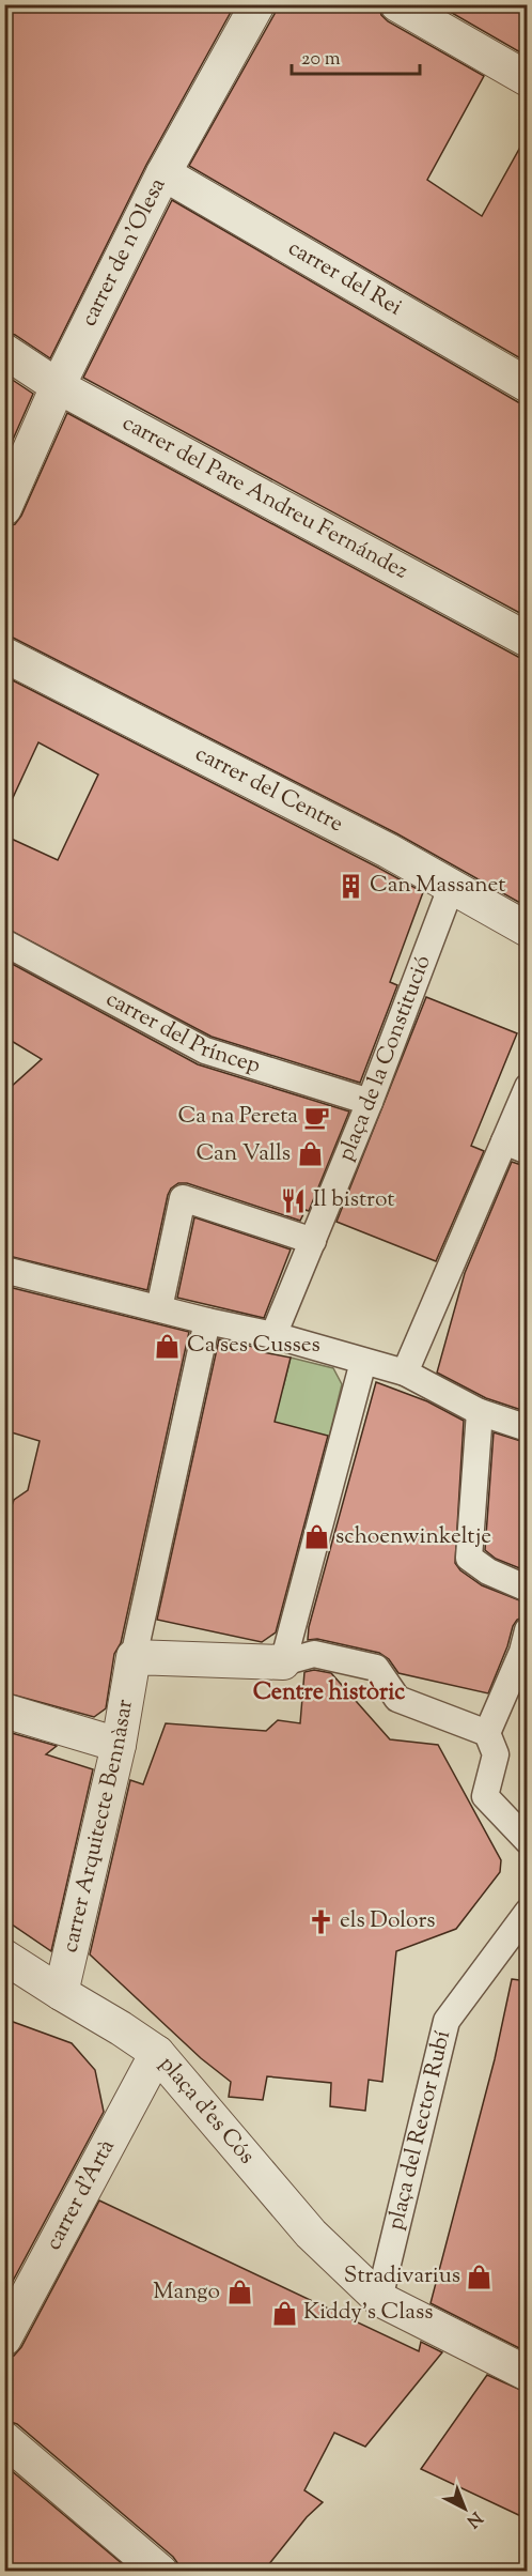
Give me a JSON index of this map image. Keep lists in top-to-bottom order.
{
  "streets": {
    "street": [
      "carrer de n'Olesa",
      "carrer del Rei",
      "carrer del Pare Andreu Fernández",
      "carrer del Centre",
      "carrer del Príncep",
      "plaça de la Constitució",
      "carrer Arquitecte Bennàsar",
      "plaça d'es Cós",
      "plaça del Rector Rubí",
      "carrer d'Artà"
    ]
  },
  "crossings": [
    ["carrer de n'Olesa", "carrer del Rei"],
    ["carrer de n'Olesa", "carrer del Pare Andreu Fernández"],
    ["carrer del Centre", "plaça de la Constitució"],
    ["carrer del Príncep", "plaça de la Constitució"],
    ["carrer Arquitecte Bennàsar", "plaça d'es Cós"],
    ["plaça d'es Cós", "plaça del Rector Rubí"],
    ["plaça d'es Cós", "carrer d'Artà"]
  ],
  "districts": ["Centre històric"],
  "places": {
    "building": ["Can Massanet"],
    "cafe": ["Ca na Pereta"],
    "shop": [
      "Can Valls",
      "Ca ses Cusses",
      "schoenwinkeltje",
      "Stradivarius",
      "Mango",
      "Kiddy's Class"
    ],
    "restaurant": ["Il bistrot"],
    "church": ["els Dolors"]
  },
  "scale_bar": "20 m",
  "north": "bottom right"
}
